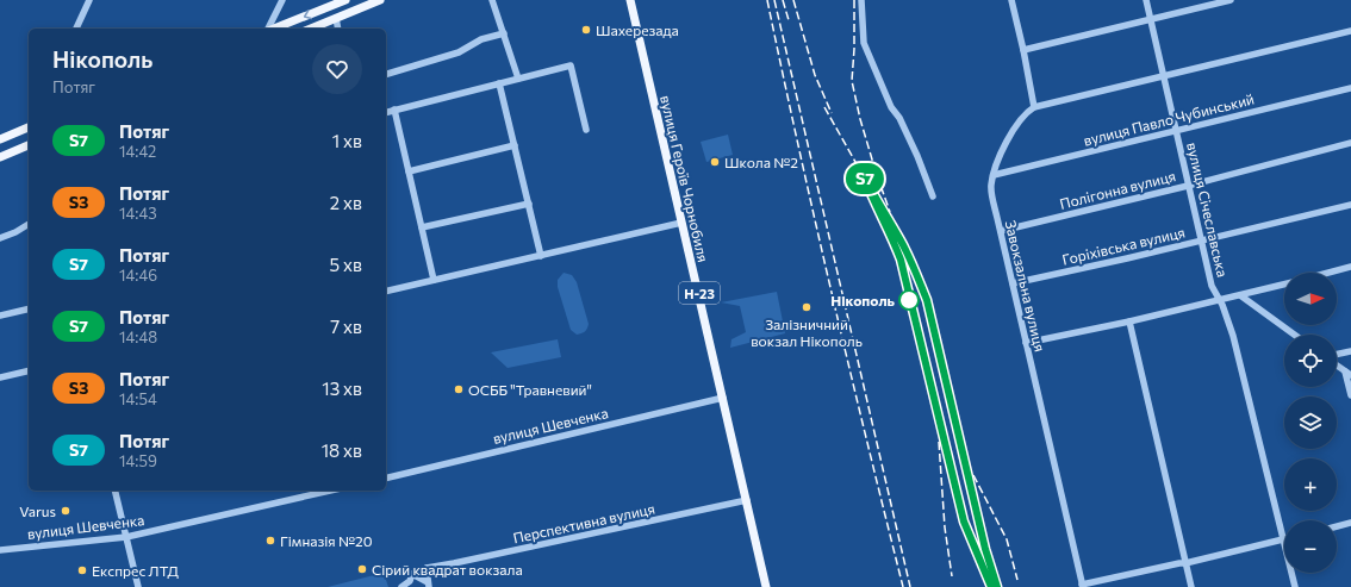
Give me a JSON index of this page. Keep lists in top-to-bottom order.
{
  "streets": {
    "main road": ["вулиця Героїв Чорнобиля", "Н-23"],
    "street": [
      "вулиця Павло Чубинський",
      "Полігонна вулиця",
      "вулиця Січеславська",
      "Горіхівська вулиця",
      "Завокзальна вулиця",
      "вулиця Шевченка",
      "Перспективна вулиця"
    ]
  },
  "crossings": [
    ["вулиця Павло Чубинський", "вулиця Січеславська"],
    ["вулиця Павло Чубинський", "Завокзальна вулиця"],
    ["вулиця Героїв Чорнобиля", "вулиця Шевченка"],
    ["вулиця Героїв Чорнобиля", "Перспективна вулиця"],
    ["Полігонна вулиця", "вулиця Січеславська"],
    ["Полігонна вулиця", "Завокзальна вулиця"],
    ["вулиця Січеславська", "Горіхівська вулиця"],
    ["Горіхівська вулиця", "Завокзальна вулиця"]
  ],
  "places": [
    "Шахерезада",
    "Школа №2",
    "Нікополь",
    "Залізничний вокзал Нікополь",
    "ОСББ \"Травневий\"",
    "Varus",
    "Гімназія №20",
    "Сірий квадрат вокзала",
    "Експрес ЛТД"
  ],
  "north": "right",
  "page": {
    "on_map": "S7",
    "heading": ["Нікополь", "Потяг"],
    "list": [
      {
        "mark": "S7",
        "name": "Потяг",
        "note": "14:42",
        "value": "1 хв"
      },
      {
        "mark": "S3",
        "name": "Потяг",
        "note": "14:43",
        "value": "2 хв"
      },
      {
        "mark": "S7",
        "name": "Потяг",
        "note": "14:46",
        "value": "5 хв"
      },
      {
        "mark": "S7",
        "name": "Потяг",
        "note": "14:48",
        "value": "7 хв"
      },
      {
        "mark": "S3",
        "name": "Потяг",
        "note": "14:54",
        "value": "13 хв"
      },
      {
        "mark": "S7",
        "name": "Потяг",
        "note": "14:59",
        "value": "18 хв"
      }
    ],
    "map_buttons": ["+", "−"]
  }
}
